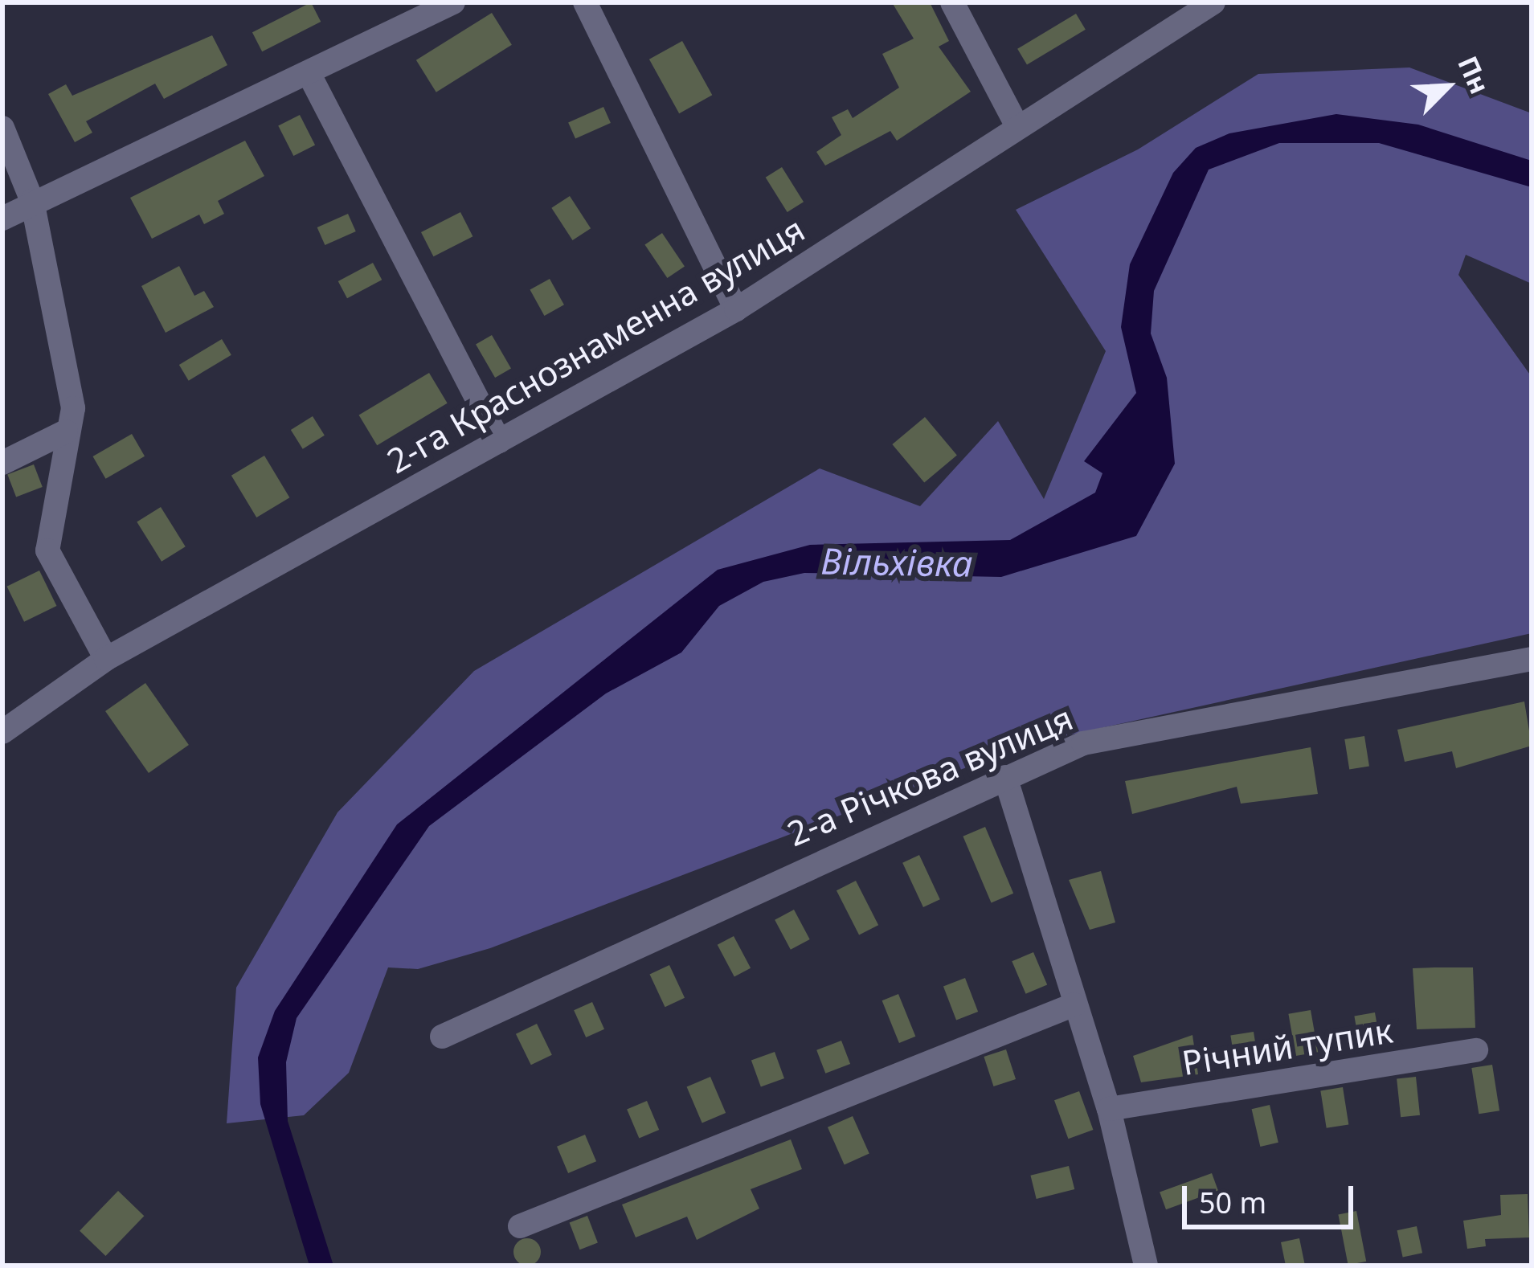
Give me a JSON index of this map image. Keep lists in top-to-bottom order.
{
  "streets": {
    "street": ["2-га Краснознаменна вулиця", "2-а Річкова вулиця", "Річний тупик"]
  },
  "water": ["Вільхівка"],
  "scale_bar": "50 m",
  "north": "top right"
}
